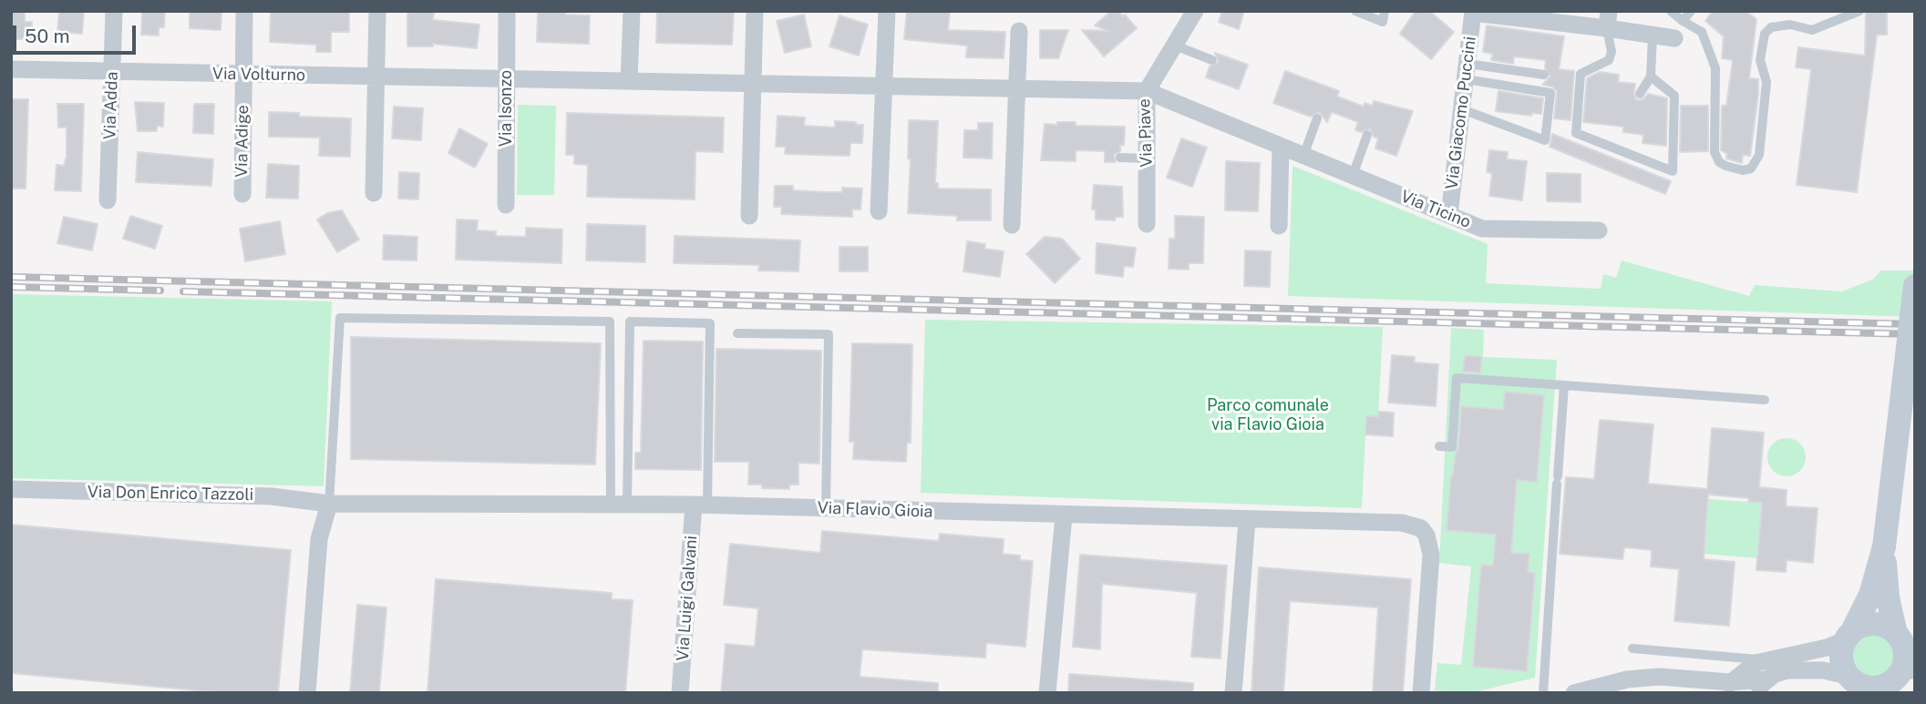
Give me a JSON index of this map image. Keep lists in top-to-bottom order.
{
  "streets": {
    "street": [
      "Via Volturno",
      "Via Adda",
      "Via Isonzo",
      "Via Giacomo Puccini",
      "Via Piave",
      "Via Adige",
      "Via Ticino",
      "Via Don Enrico Tazzoli",
      "Via Flavio Gioia",
      "Via Luigi Galvani"
    ]
  },
  "crossings": [
    ["Via Volturno", "Via Adda"],
    ["Via Volturno", "Via Isonzo"],
    ["Via Volturno", "Via Piave"],
    ["Via Volturno", "Via Adige"],
    ["Via Giacomo Puccini", "Via Ticino"],
    ["Via Piave", "Via Ticino"],
    ["Via Don Enrico Tazzoli", "Via Flavio Gioia"],
    ["Via Flavio Gioia", "Via Luigi Galvani"]
  ],
  "parks": ["Parco comunale via Flavio Gioia"],
  "scale_bar": "50 m"
}
